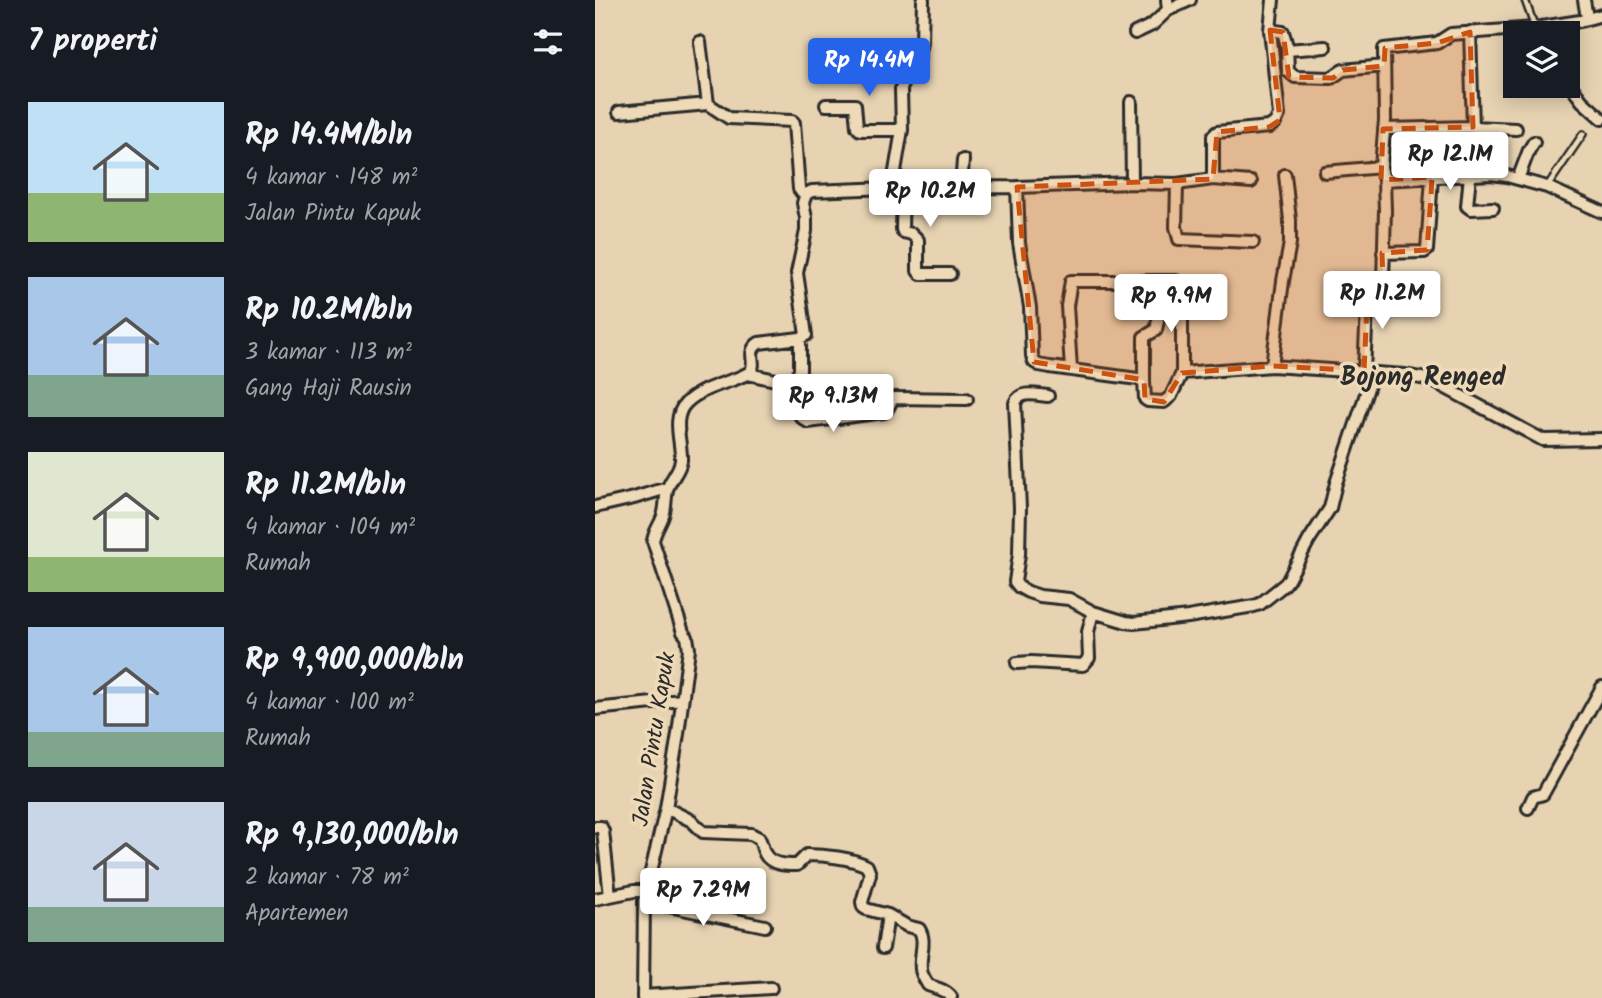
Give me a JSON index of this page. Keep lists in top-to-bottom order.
{
  "streets": {
    "street": ["Jalan Pintu Kapuk"]
  },
  "districts": ["Bojong Renged"],
  "page": {
    "heading": "7 properti",
    "price": [
      "Rp 14.4M",
      "Rp 12.1M",
      "Rp 10.2M",
      "Rp 11.2M",
      "Rp 9.9M",
      "Rp 9.13M",
      "Rp 7.29M"
    ],
    "list": [
      {
        "name": "Rp 14.4M/bln",
        "note": "4 kamar · 148 m² · Jalan Pintu Kapuk"
      },
      {
        "name": "Rp 10.2M/bln",
        "note": "3 kamar · 113 m² · Gang Haji Rausin"
      },
      {
        "name": "Rp 11.2M/bln",
        "note": "4 kamar · 104 m² · Rumah"
      },
      {
        "name": "Rp 9,900,000/bln",
        "note": "4 kamar · 100 m² · Rumah"
      },
      {
        "name": "Rp 9,130,000/bln",
        "note": "2 kamar · 78 m² · Apartemen"
      }
    ]
  }
}
